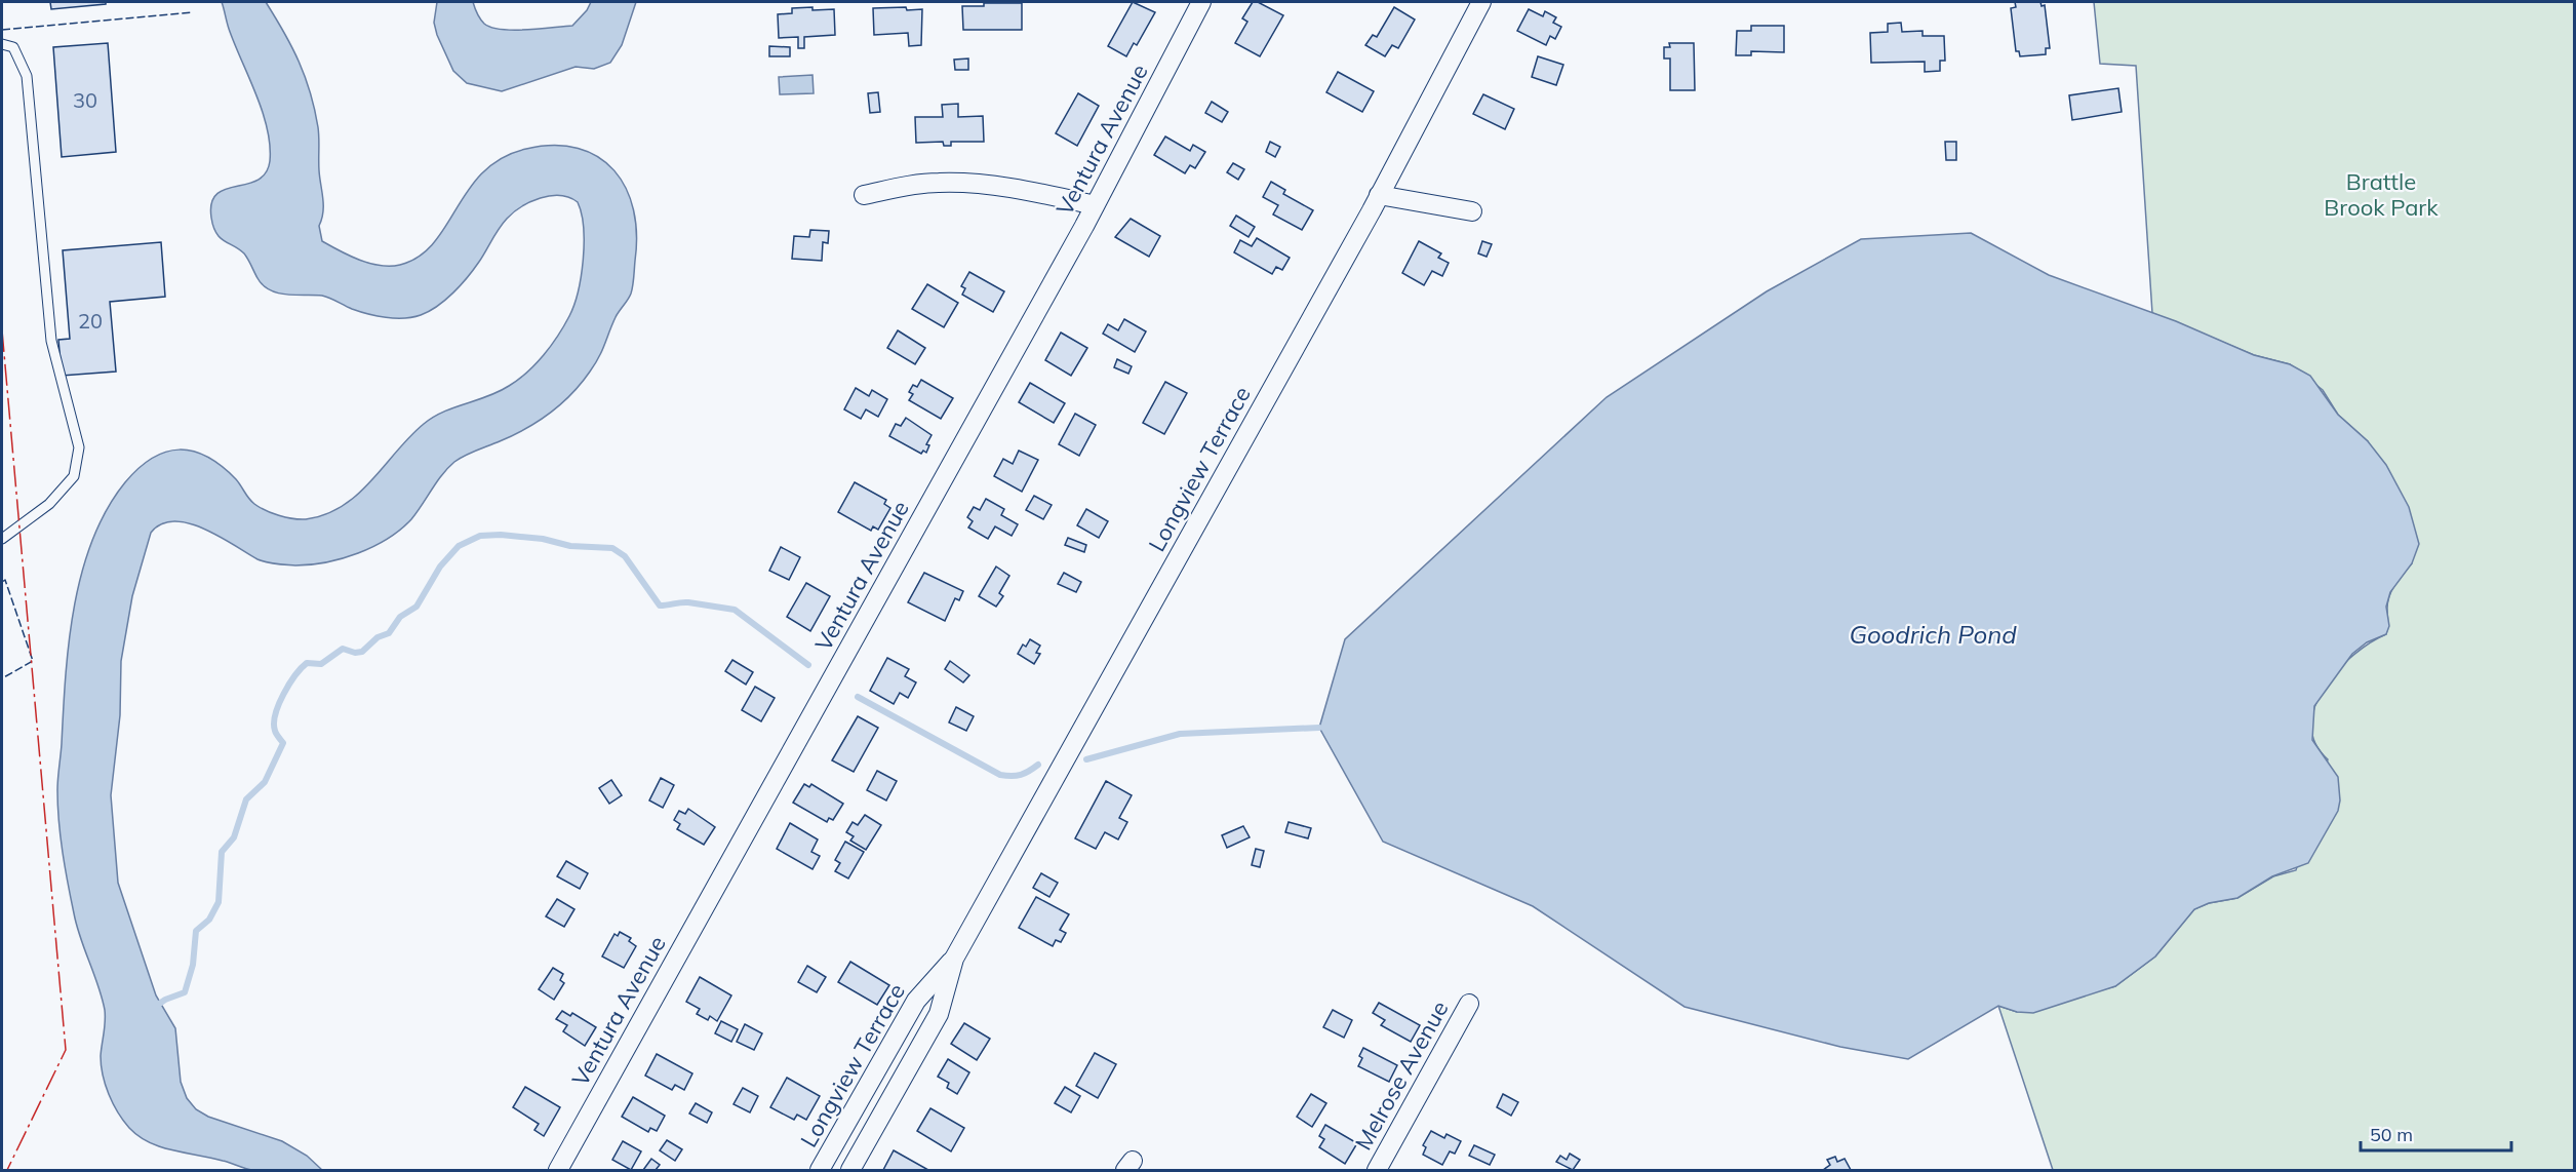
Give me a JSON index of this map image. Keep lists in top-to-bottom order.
{
  "streets": {
    "street": ["Ventura Avenue", "Longview Terrace", "Melrose Avenue"]
  },
  "water": ["Goodrich Pond"],
  "parks": ["Brattle Brook Park"],
  "house_numbers": ["30", "20"],
  "scale_bar": "50 m"
}
